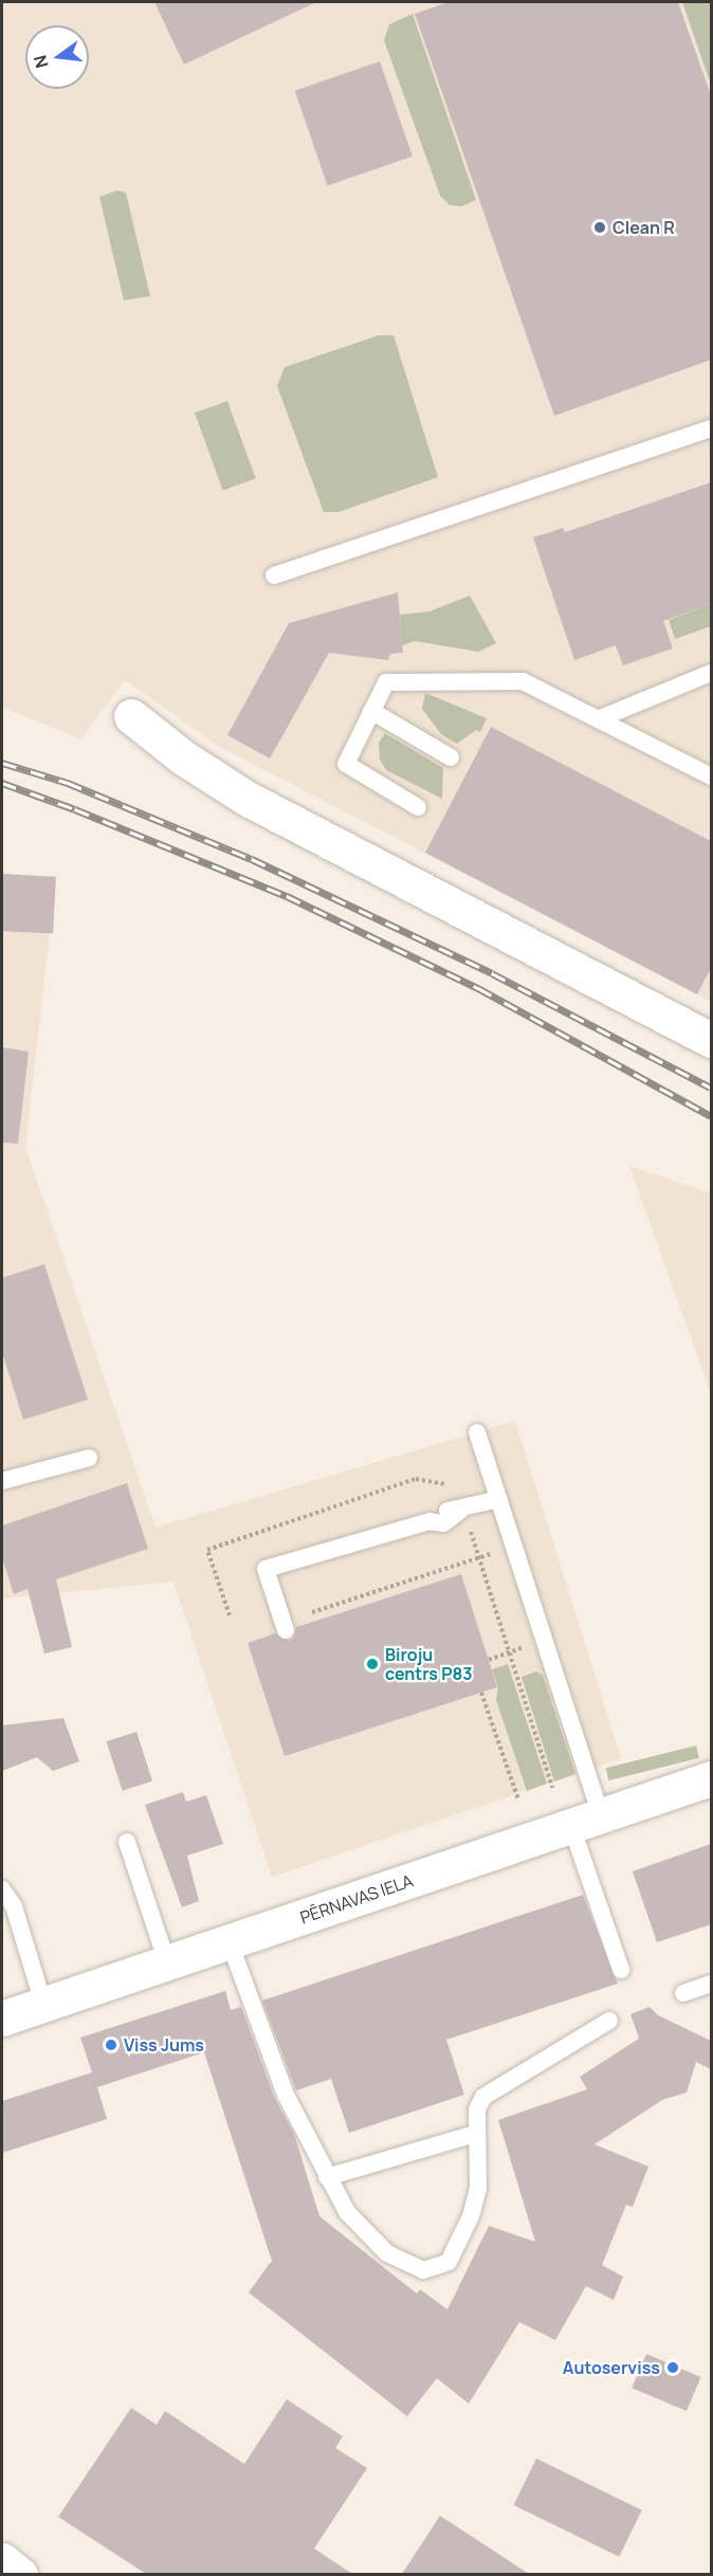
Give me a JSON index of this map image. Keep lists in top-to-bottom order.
{
  "streets": {
    "street": ["PĒRNAVAS IELA"]
  },
  "places": [
    "Clean R",
    "Biroju centrs P83",
    "Viss Jums",
    "Autoserviss"
  ],
  "north": "left"
}
